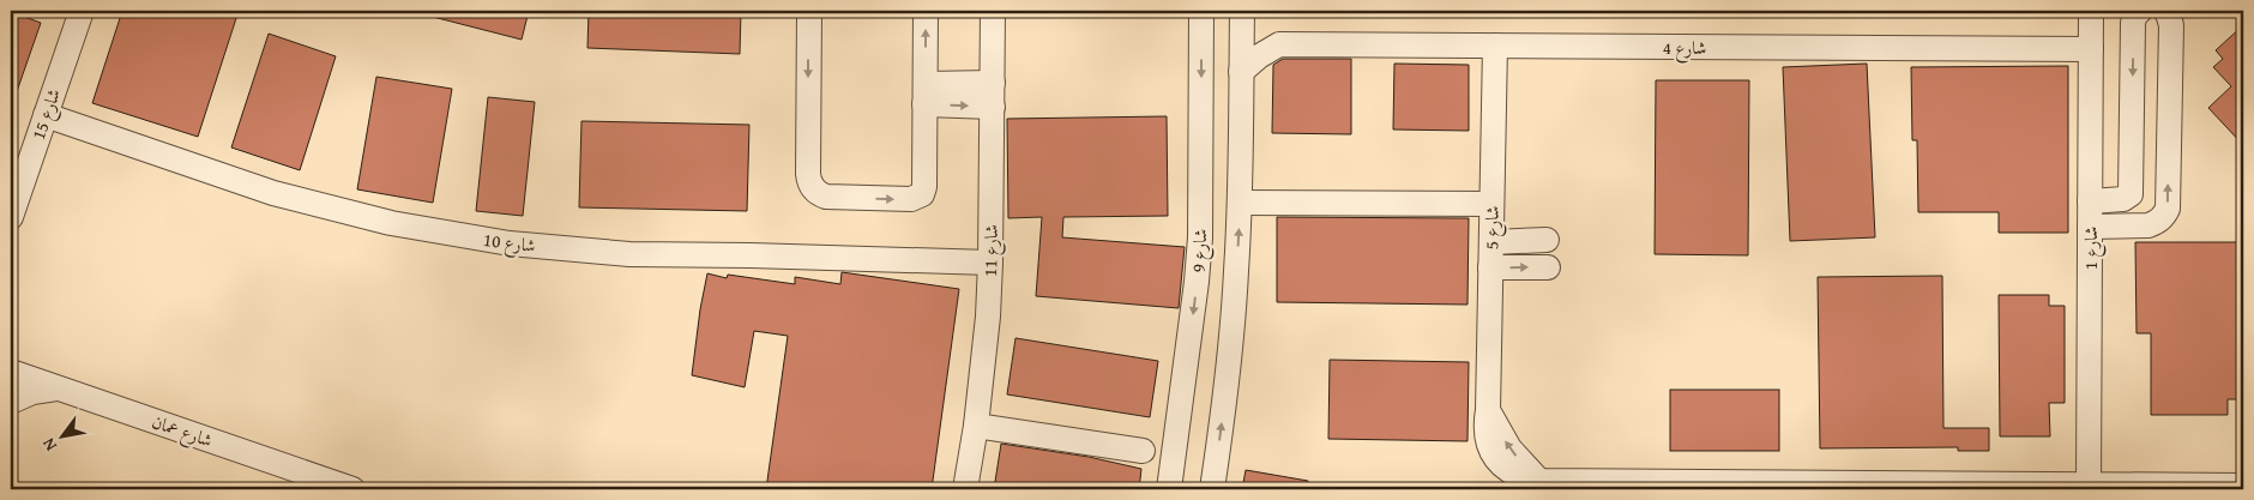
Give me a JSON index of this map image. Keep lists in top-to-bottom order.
{
  "streets": {
    "street": [
      "شارع 4",
      "شارع 15",
      "شارع 5",
      "شارع 10",
      "شارع 1",
      "شارع 11",
      "شارع 9",
      "شارع عمان"
    ]
  },
  "crossings": [
    ["شارع 4", "شارع 5"],
    ["شارع 4", "شارع 1"],
    ["شارع 15", "شارع 10"],
    ["شارع 5", "شارع 1"],
    ["شارع 10", "شارع 11"]
  ],
  "north": "bottom left"
}
